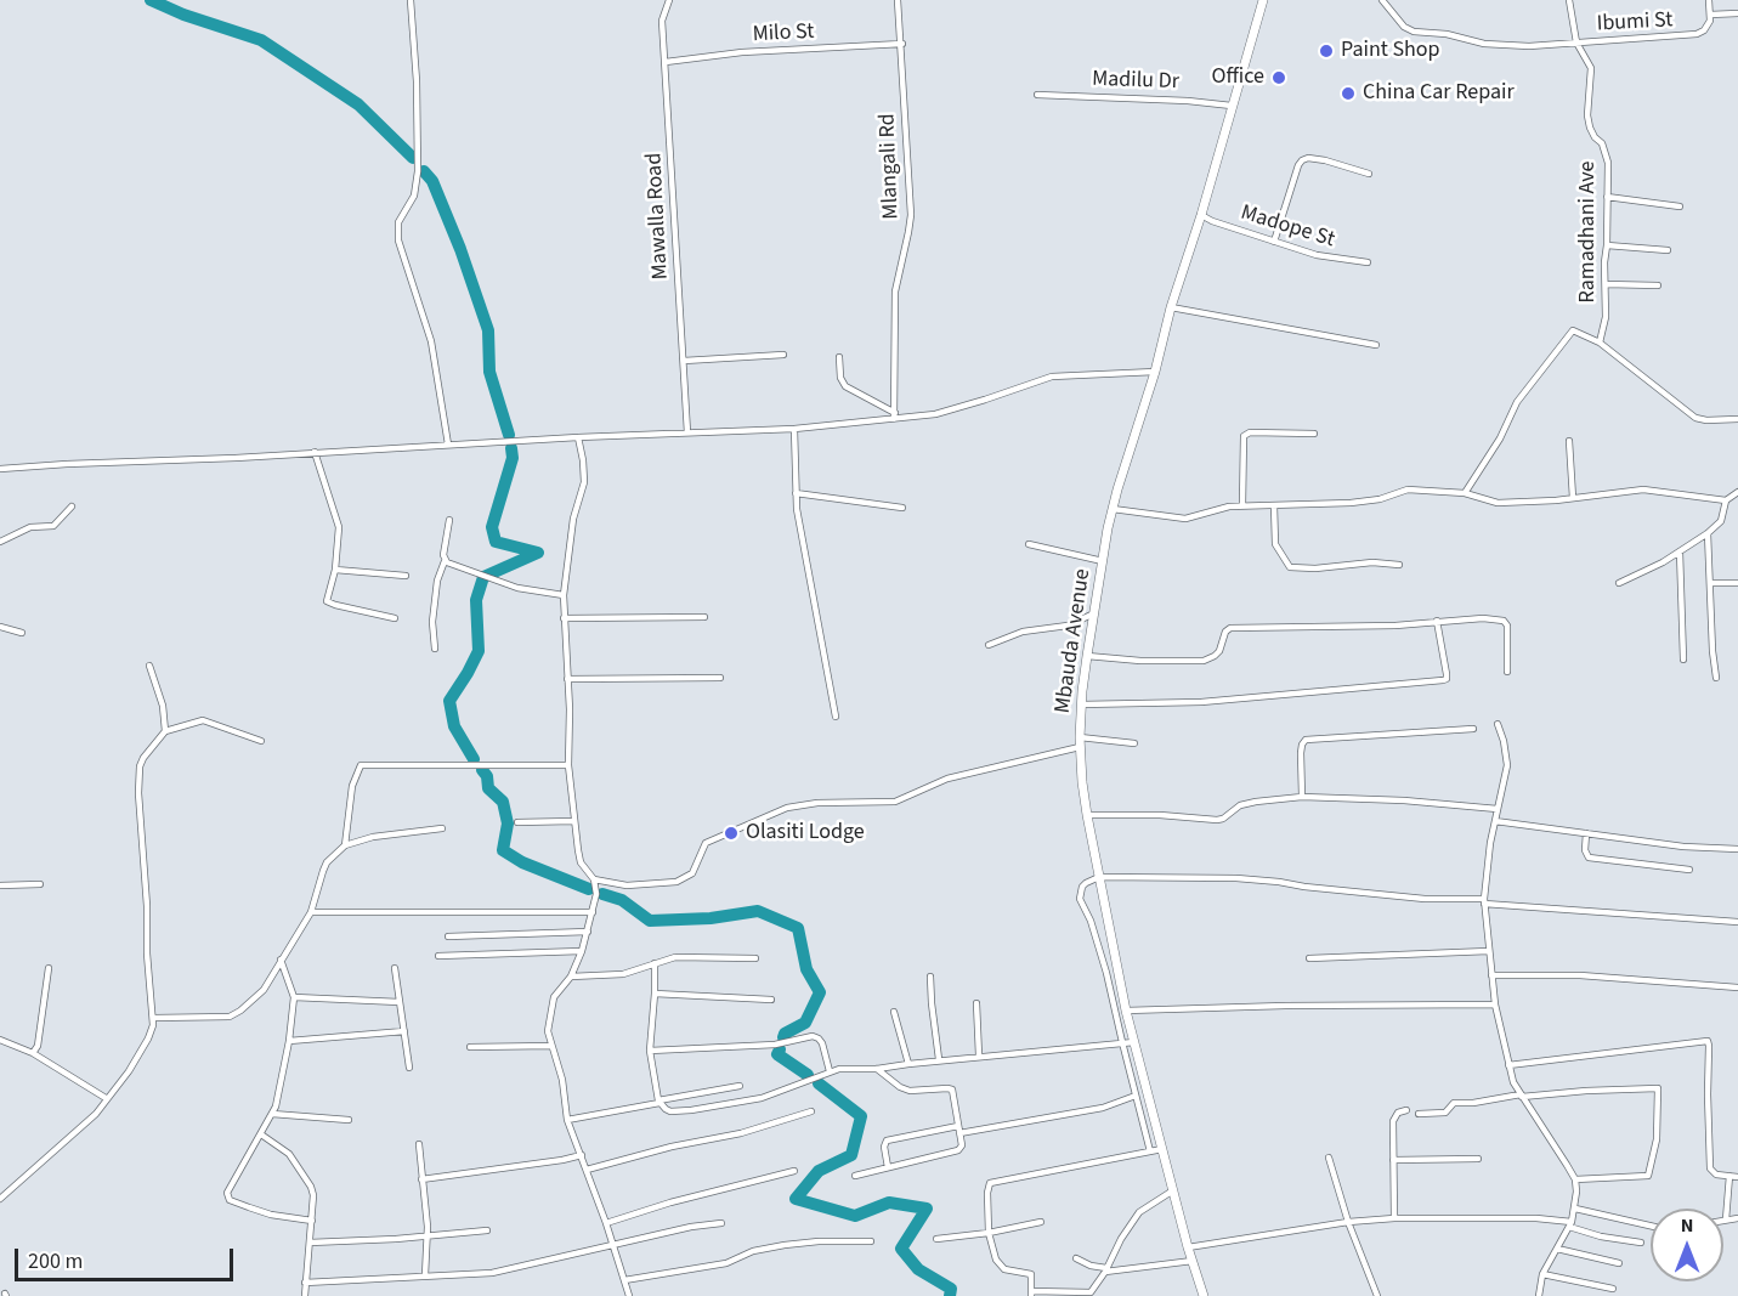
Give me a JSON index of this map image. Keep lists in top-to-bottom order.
{
  "streets": {
    "street": [
      "Ibumi St",
      "Milo St",
      "Madilu Dr",
      "Mlangali Rd",
      "Mawalla Road",
      "Madope St",
      "Ramadhani Ave",
      "Mbauda Avenue"
    ]
  },
  "crossings": [
    ["Ibumi St", "Ramadhani Ave"],
    ["Milo St", "Mlangali Rd"],
    ["Milo St", "Mawalla Road"],
    ["Madilu Dr", "Mbauda Avenue"],
    ["Madope St", "Mbauda Avenue"]
  ],
  "places": [
    "Paint Shop",
    "Office",
    "China Car Repair",
    "Olasiti Lodge"
  ],
  "scale_bar": "200 m",
  "north": "top"
}
